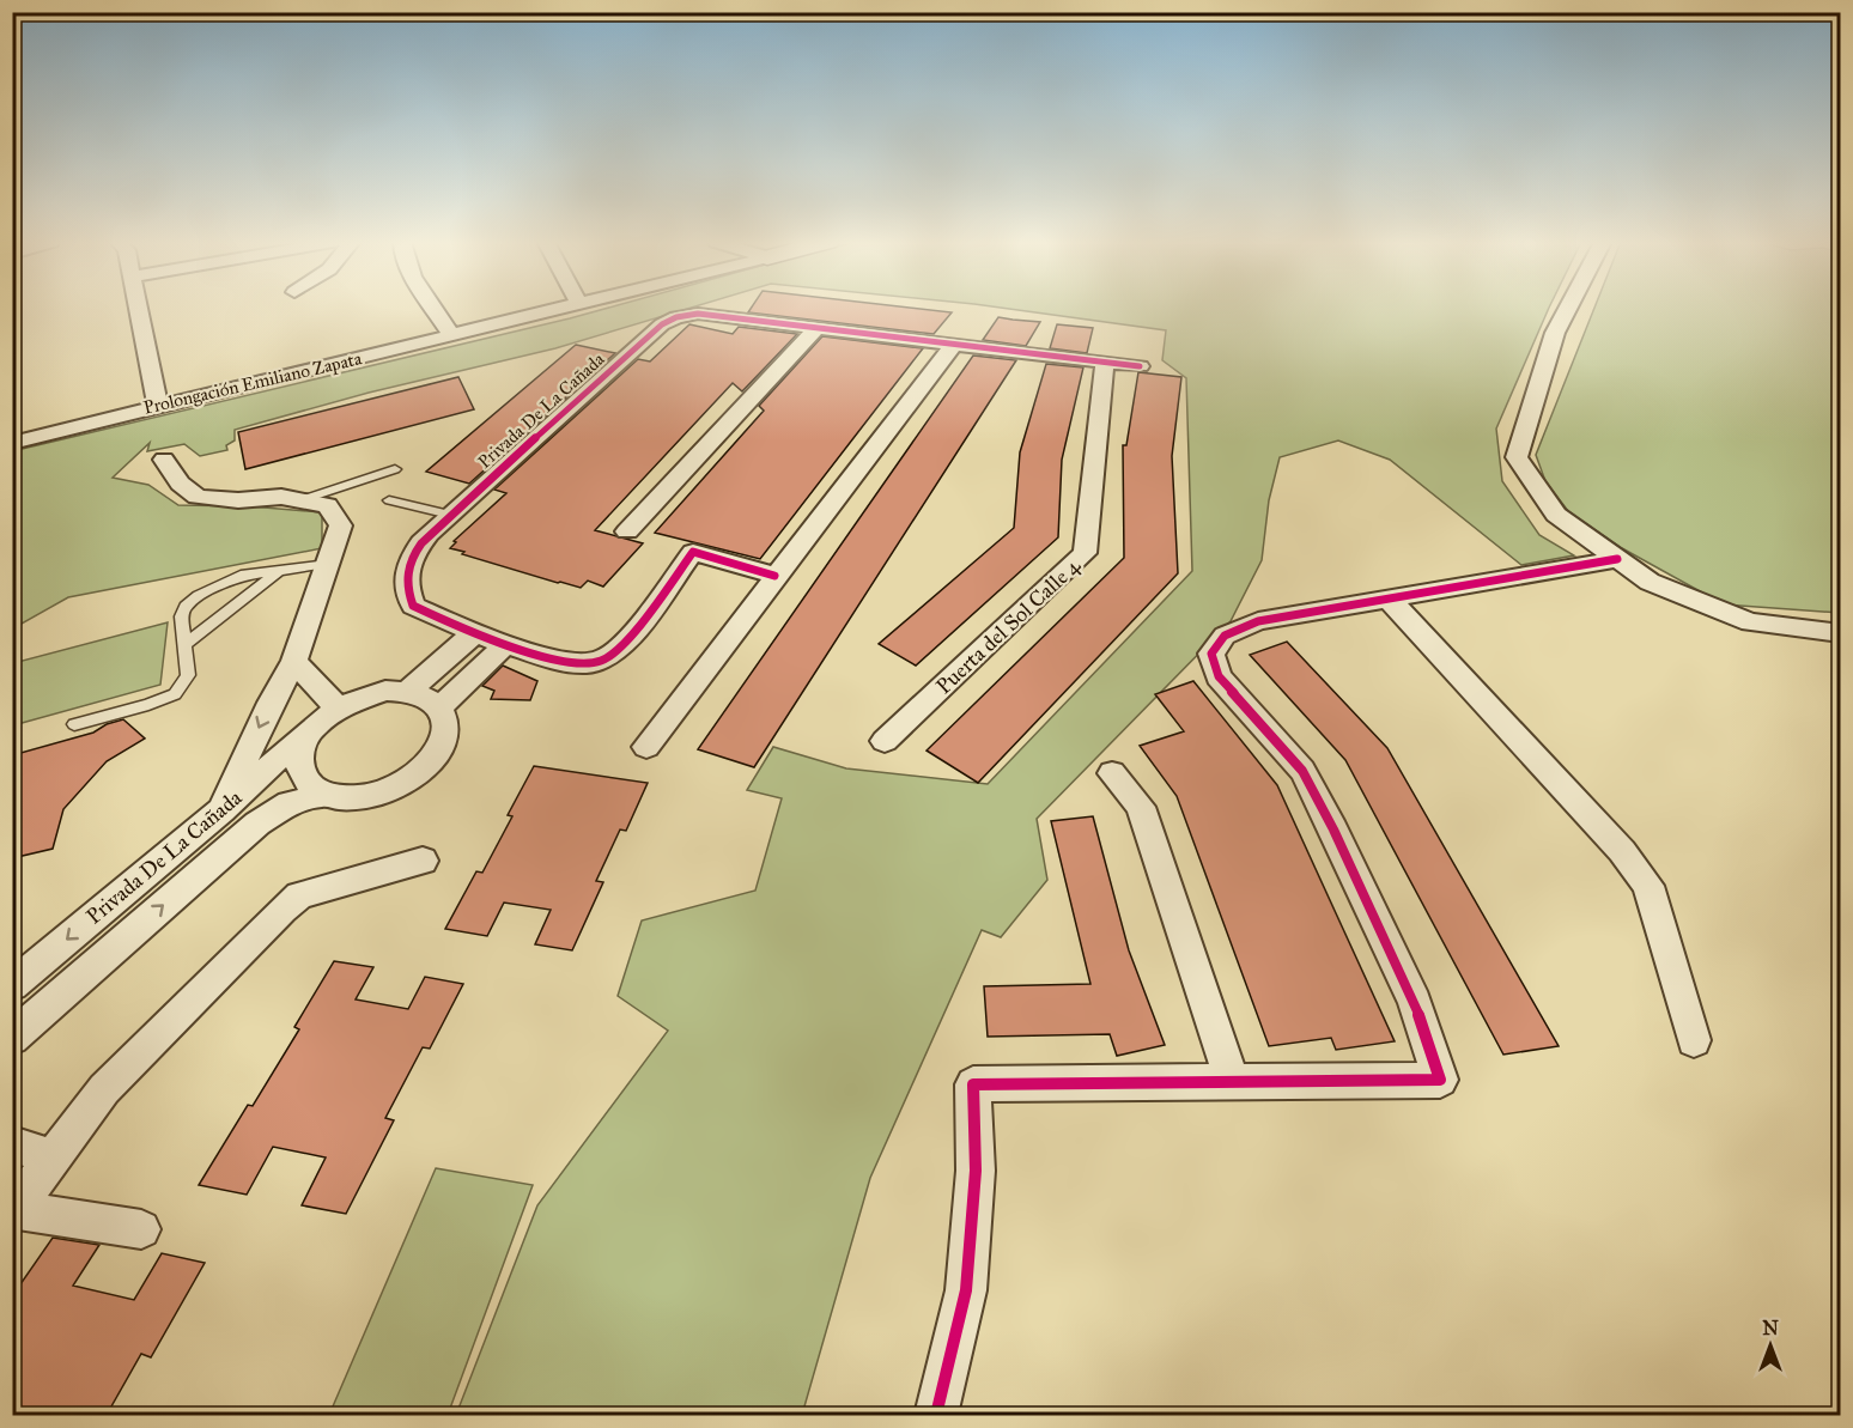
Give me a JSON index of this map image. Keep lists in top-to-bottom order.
{
  "streets": {
    "street": ["Prolongación Emiliano Zapata", "Privada De La Cañada", "Puerta del Sol Calle 4"]
  },
  "crossings": [
    ["Privada De La Cañada", "Puerta del Sol Calle 4"]
  ],
  "north": "top"
}
